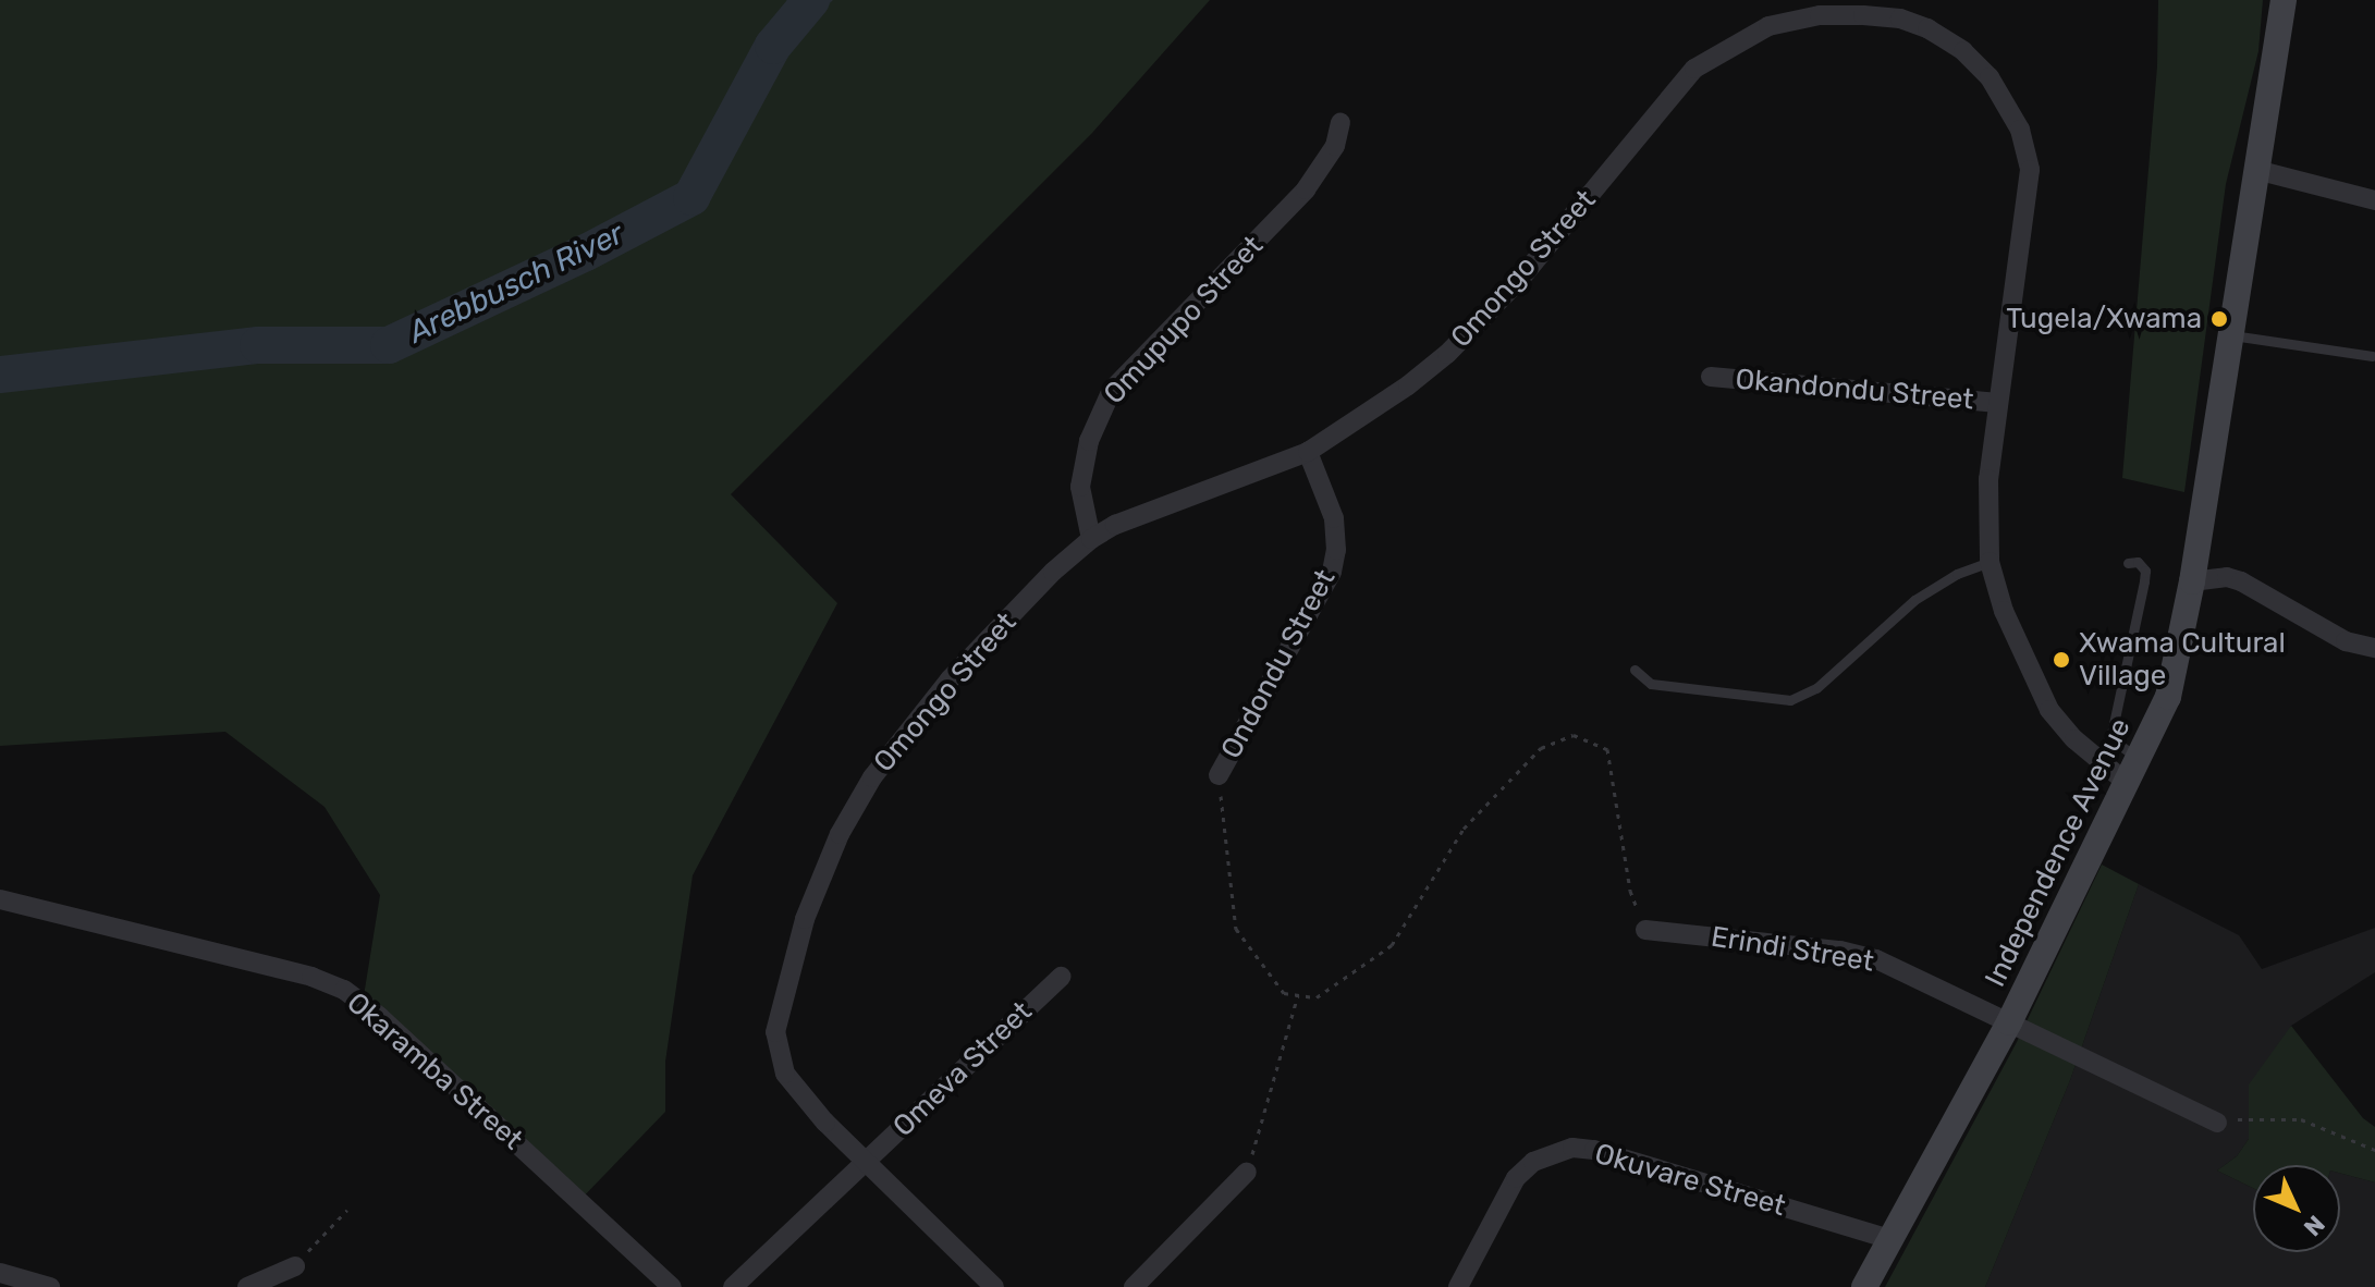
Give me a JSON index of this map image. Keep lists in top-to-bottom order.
{
  "streets": {
    "main road": ["Independence Avenue"],
    "street": [
      "Omongo Street",
      "Omupupo Street",
      "Okandondu Street",
      "Ondondu Street",
      "Erindi Street",
      "Omeva Street",
      "Okaramba Street",
      "Okuvare Street"
    ]
  },
  "crossings": [
    ["Omongo Street", "Omupupo Street"],
    ["Omongo Street", "Okandondu Street"],
    ["Omongo Street", "Ondondu Street"],
    ["Omongo Street", "Independence Avenue"],
    ["Omongo Street", "Omeva Street"],
    ["Independence Avenue", "Erindi Street"],
    ["Independence Avenue", "Okuvare Street"]
  ],
  "water": ["Arebbusch River"],
  "places": ["Tugela/Xwama", "Xwama Cultural Village"],
  "north": "bottom right"
}
